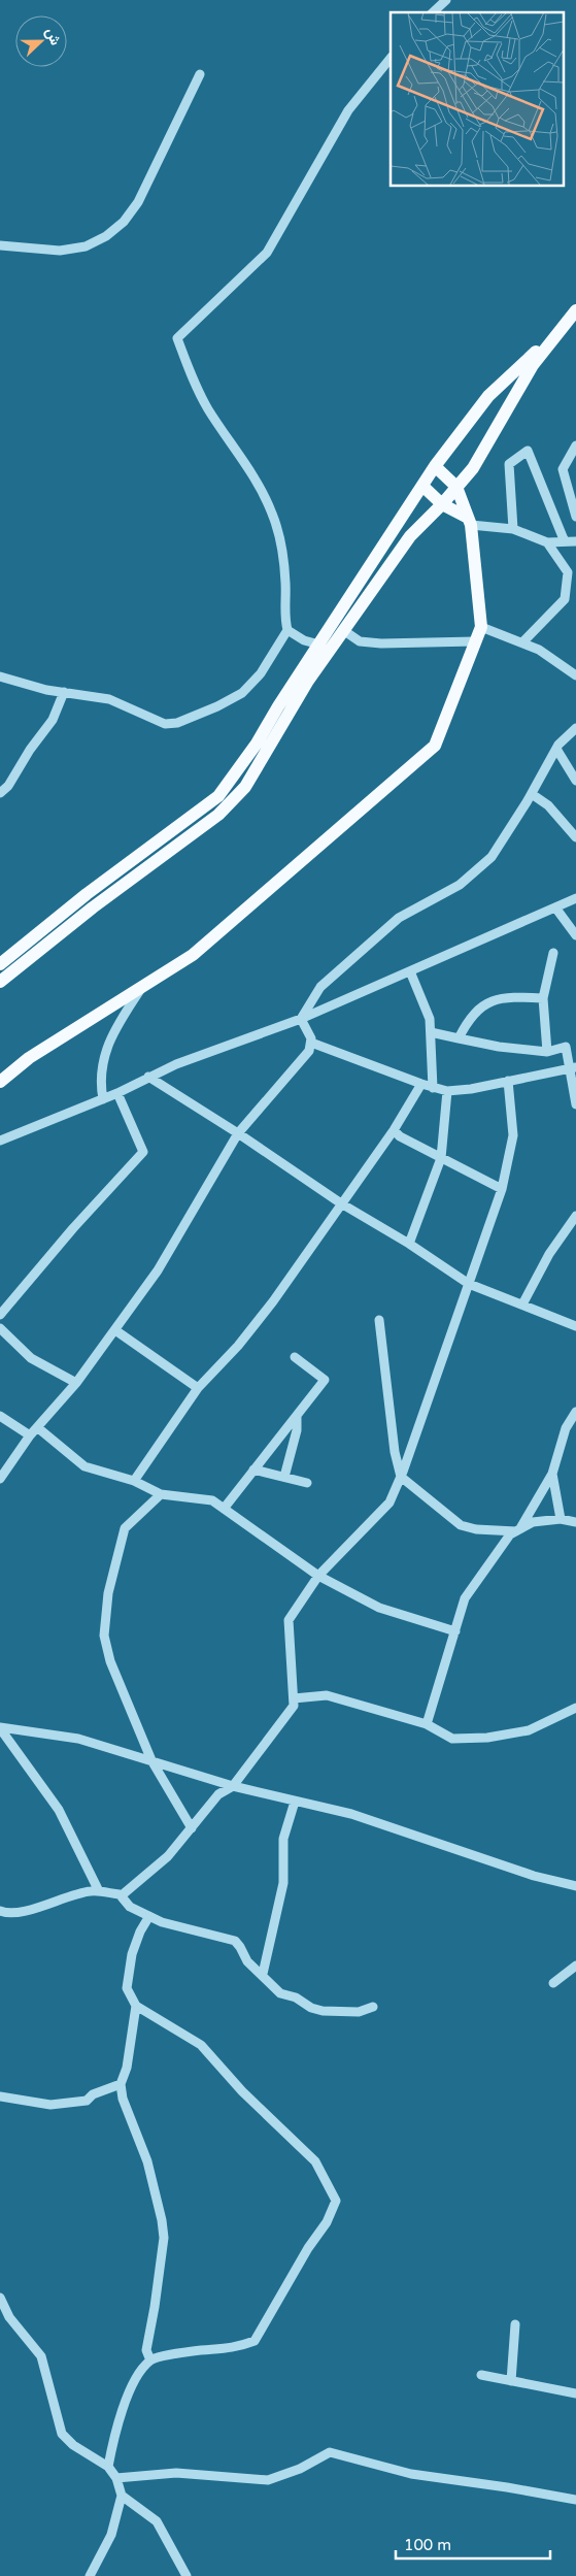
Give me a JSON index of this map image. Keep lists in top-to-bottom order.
{
  "scale_bar": "100 m",
  "north": "right"
}
